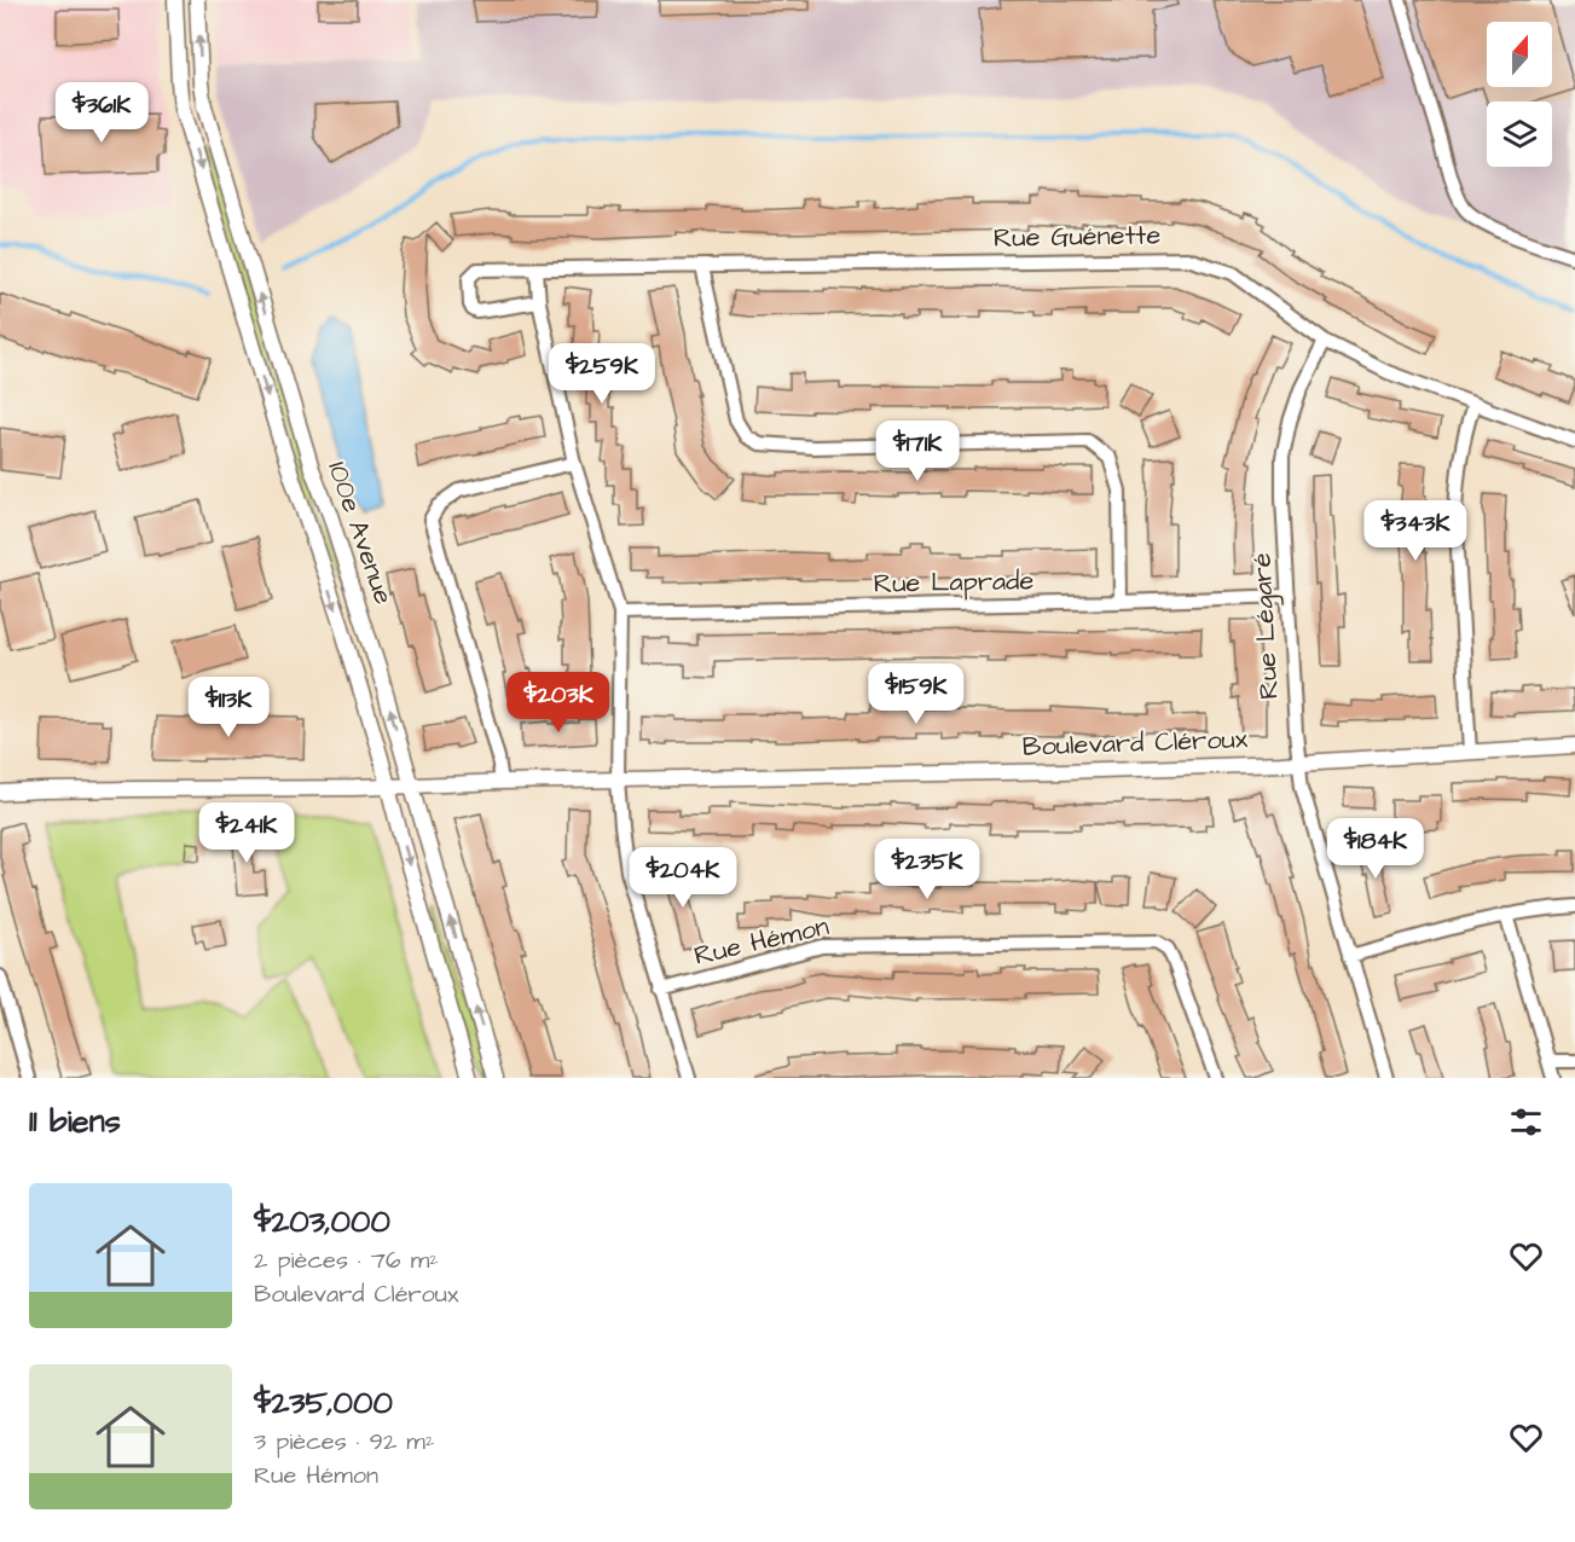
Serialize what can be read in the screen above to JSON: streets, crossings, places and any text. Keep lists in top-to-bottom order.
{
  "streets": {
    "street": [
      "Rue Guénette",
      "100e Avenue",
      "Rue Laprade",
      "Rue Légaré",
      "Boulevard Cléroux",
      "Rue Hémon"
    ]
  },
  "crossings": [
    ["Rue Guénette", "Rue Légaré"],
    ["100e Avenue", "Boulevard Cléroux"],
    ["Rue Laprade", "Rue Légaré"],
    ["Rue Légaré", "Boulevard Cléroux"]
  ],
  "north": "top",
  "page": {
    "price": [
      "$361K",
      "$259K",
      "$171K",
      "$343K",
      "$159K",
      "$203K",
      "$113K",
      "$241K",
      "$184K",
      "$235K",
      "$204K"
    ],
    "heading": "11 biens",
    "list": [
      {
        "name": "$203,000",
        "note": "2 pièces · 76 m² · Boulevard Cléroux"
      },
      {
        "name": "$235,000",
        "note": "3 pièces · 92 m² · Rue Hémon"
      }
    ]
  }
}
